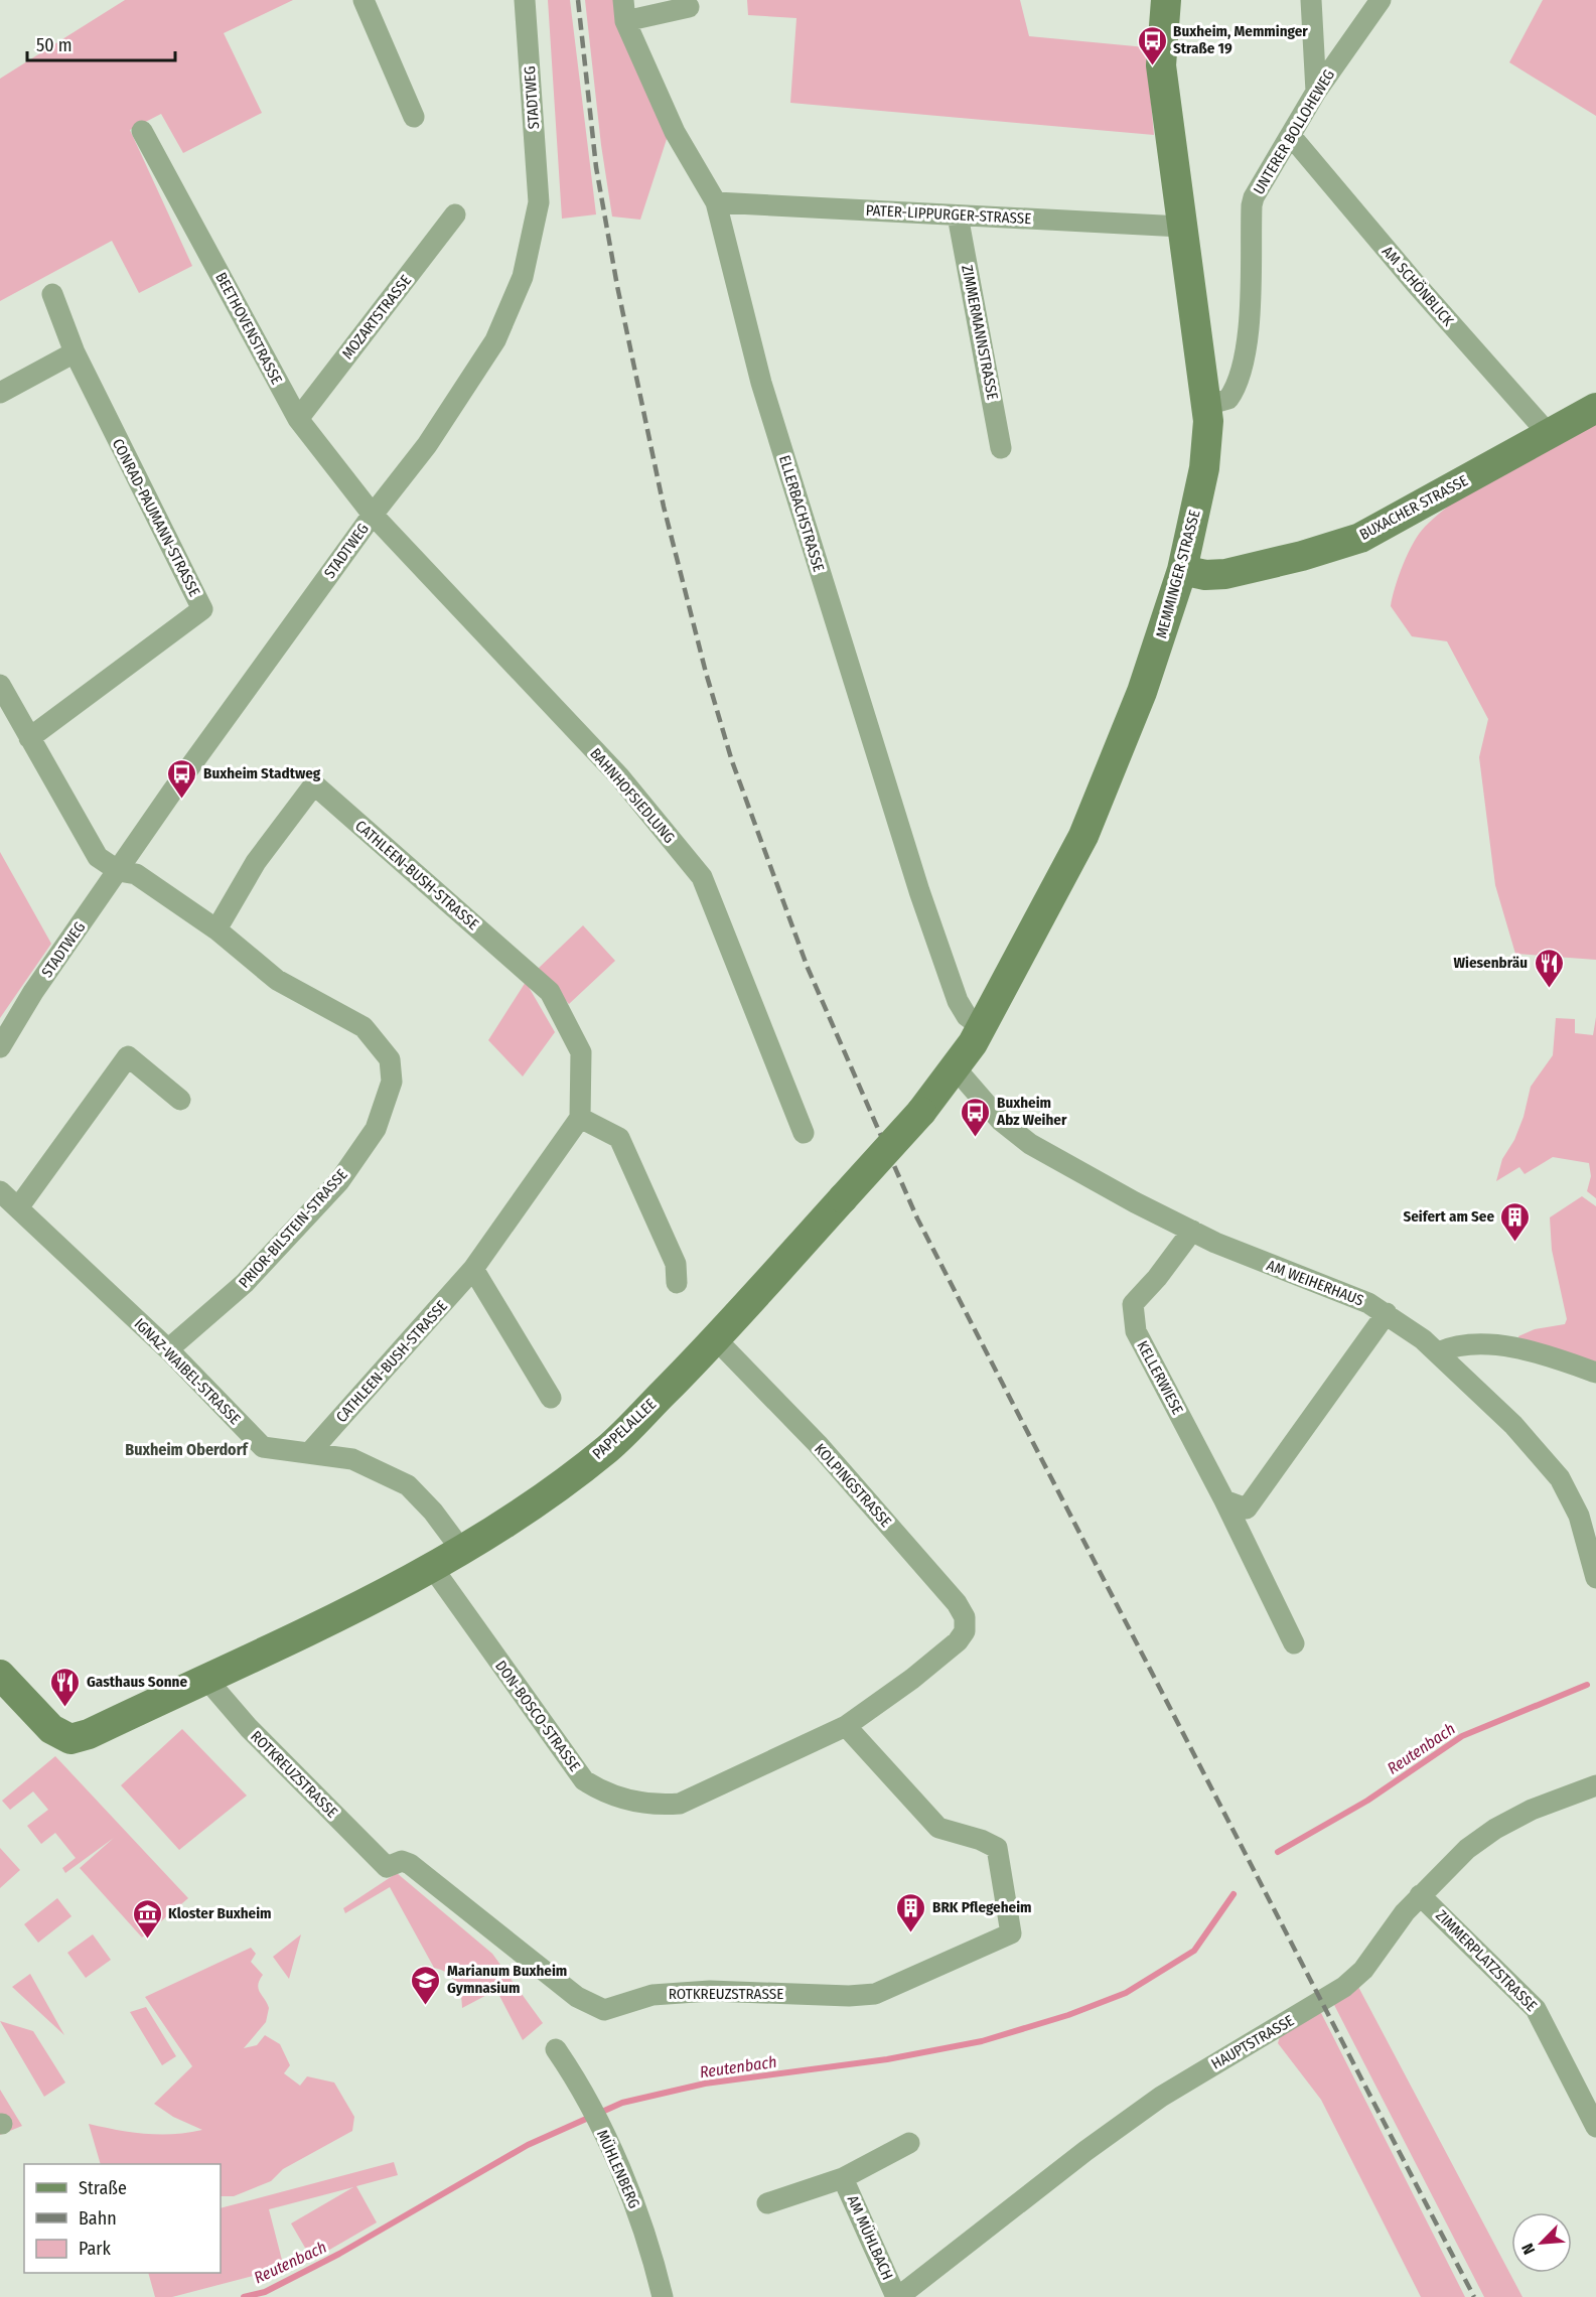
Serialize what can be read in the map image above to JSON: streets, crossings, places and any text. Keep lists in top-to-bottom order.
{
  "streets": {
    "street": [
      "STADTWEG",
      "UNTERER BOLLOHEWEG",
      "PATER-LIPPURGER-STRASSE",
      "AM SCHÖNBLICK",
      "MOZARTSTRASSE",
      "BEETHOVENSTRASSE",
      "ZIMMERMANNSTRASSE",
      "BUXACHER STRASSE",
      "ELLERBACHSTRASSE",
      "CONRAD-PAUMANN-STRASSE",
      "MEMMINGER STRASSE",
      "BAHNHOFSIEDLUNG",
      "CATHLEEN-BUSH-STRASSE",
      "PRIOR-BILSTEIN-STRASSE",
      "AM WEIHERHAUS",
      "IGNAZ-WAIBEL-STRASSE",
      "KELLERWIESE",
      "PAPPELALLEE",
      "KOLPINGSTRASSE",
      "DON-BOSCO-STRASSE",
      "ROTKREUZSTRASSE",
      "ZIMMERPLATZSTRASSE",
      "HAUPTSTRASSE",
      "MÜHLENBERG",
      "AM MÜHLBACH"
    ]
  },
  "crossings": [
    ["STADTWEG", "BEETHOVENSTRASSE"],
    ["STADTWEG", "BAHNHOFSIEDLUNG"],
    ["STADTWEG", "PRIOR-BILSTEIN-STRASSE"],
    ["UNTERER BOLLOHEWEG", "AM SCHÖNBLICK"],
    ["UNTERER BOLLOHEWEG", "MEMMINGER STRASSE"],
    ["PATER-LIPPURGER-STRASSE", "ZIMMERMANNSTRASSE"],
    ["PATER-LIPPURGER-STRASSE", "ELLERBACHSTRASSE"],
    ["PATER-LIPPURGER-STRASSE", "MEMMINGER STRASSE"],
    ["AM SCHÖNBLICK", "BUXACHER STRASSE"],
    ["MOZARTSTRASSE", "BEETHOVENSTRASSE"],
    ["BEETHOVENSTRASSE", "BAHNHOFSIEDLUNG"],
    ["BUXACHER STRASSE", "MEMMINGER STRASSE"],
    ["ELLERBACHSTRASSE", "MEMMINGER STRASSE"],
    ["CONRAD-PAUMANN-STRASSE", "PRIOR-BILSTEIN-STRASSE"],
    ["MEMMINGER STRASSE", "AM WEIHERHAUS"],
    ["MEMMINGER STRASSE", "PAPPELALLEE"],
    ["CATHLEEN-BUSH-STRASSE", "PRIOR-BILSTEIN-STRASSE"],
    ["CATHLEEN-BUSH-STRASSE", "IGNAZ-WAIBEL-STRASSE"],
    ["PRIOR-BILSTEIN-STRASSE", "IGNAZ-WAIBEL-STRASSE"],
    ["AM WEIHERHAUS", "KELLERWIESE"],
    ["AM WEIHERHAUS", "PAPPELALLEE"],
    ["IGNAZ-WAIBEL-STRASSE", "PAPPELALLEE"],
    ["PAPPELALLEE", "KOLPINGSTRASSE"],
    ["PAPPELALLEE", "DON-BOSCO-STRASSE"],
    ["PAPPELALLEE", "ROTKREUZSTRASSE"],
    ["KOLPINGSTRASSE", "DON-BOSCO-STRASSE"],
    ["DON-BOSCO-STRASSE", "ROTKREUZSTRASSE"],
    ["ZIMMERPLATZSTRASSE", "HAUPTSTRASSE"],
    ["HAUPTSTRASSE", "AM MÜHLBACH"]
  ],
  "districts": ["Buxheim Oberdorf"],
  "water": ["Reutenbach"],
  "places": {
    "bus stop": ["Buxheim, Memminger Straße 19", "Buxheim Stadtweg", "Buxheim Abz Weiher"],
    "restaurant": ["Wiesenbräu", "Gasthaus Sonne"],
    "building": ["Seifert am See", "BRK Pflegeheim"],
    "museum": ["Kloster Buxheim"],
    "school or university": ["Marianum Buxheim Gymnasium"]
  },
  "legend": ["Straße", "Bahn", "Park"],
  "scale_bar": "50 m",
  "north": "bottom left"
}
